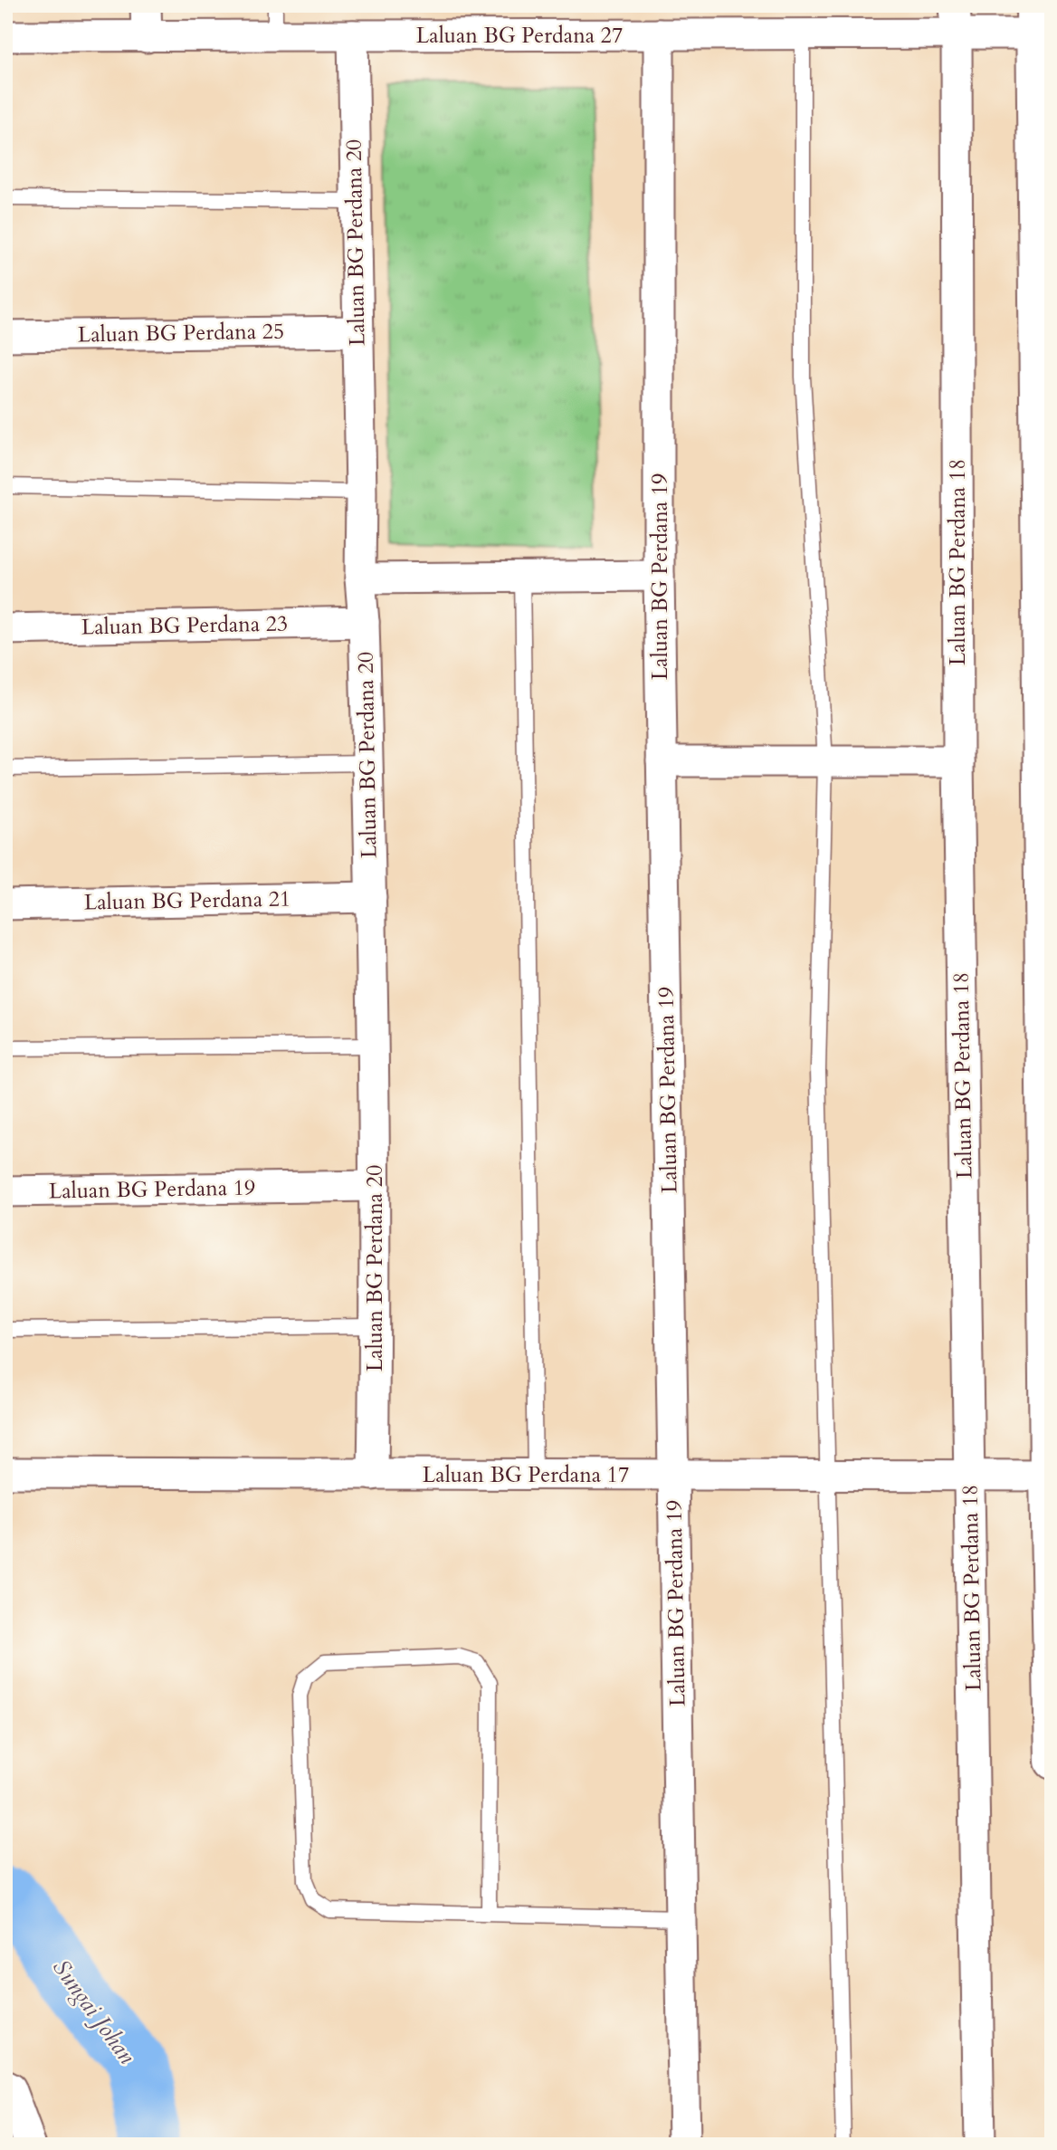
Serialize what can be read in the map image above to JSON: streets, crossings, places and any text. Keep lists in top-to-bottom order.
{
  "streets": {
    "street": [
      "Laluan BG Perdana 27",
      "Laluan BG Perdana 20",
      "Laluan BG Perdana 25",
      "Laluan BG Perdana 18",
      "Laluan BG Perdana 19",
      "Laluan BG Perdana 23",
      "Laluan BG Perdana 21",
      "Laluan BG Perdana 17"
    ]
  },
  "crossings": [
    ["Laluan BG Perdana 27", "Laluan BG Perdana 20"],
    ["Laluan BG Perdana 27", "Laluan BG Perdana 18"],
    ["Laluan BG Perdana 27", "Laluan BG Perdana 19"],
    ["Laluan BG Perdana 20", "Laluan BG Perdana 25"],
    ["Laluan BG Perdana 20", "Laluan BG Perdana 19"],
    ["Laluan BG Perdana 20", "Laluan BG Perdana 23"],
    ["Laluan BG Perdana 20", "Laluan BG Perdana 21"],
    ["Laluan BG Perdana 20", "Laluan BG Perdana 17"],
    ["Laluan BG Perdana 18", "Laluan BG Perdana 17"],
    ["Laluan BG Perdana 19", "Laluan BG Perdana 17"]
  ],
  "water": ["Sungai Johan"]
}
